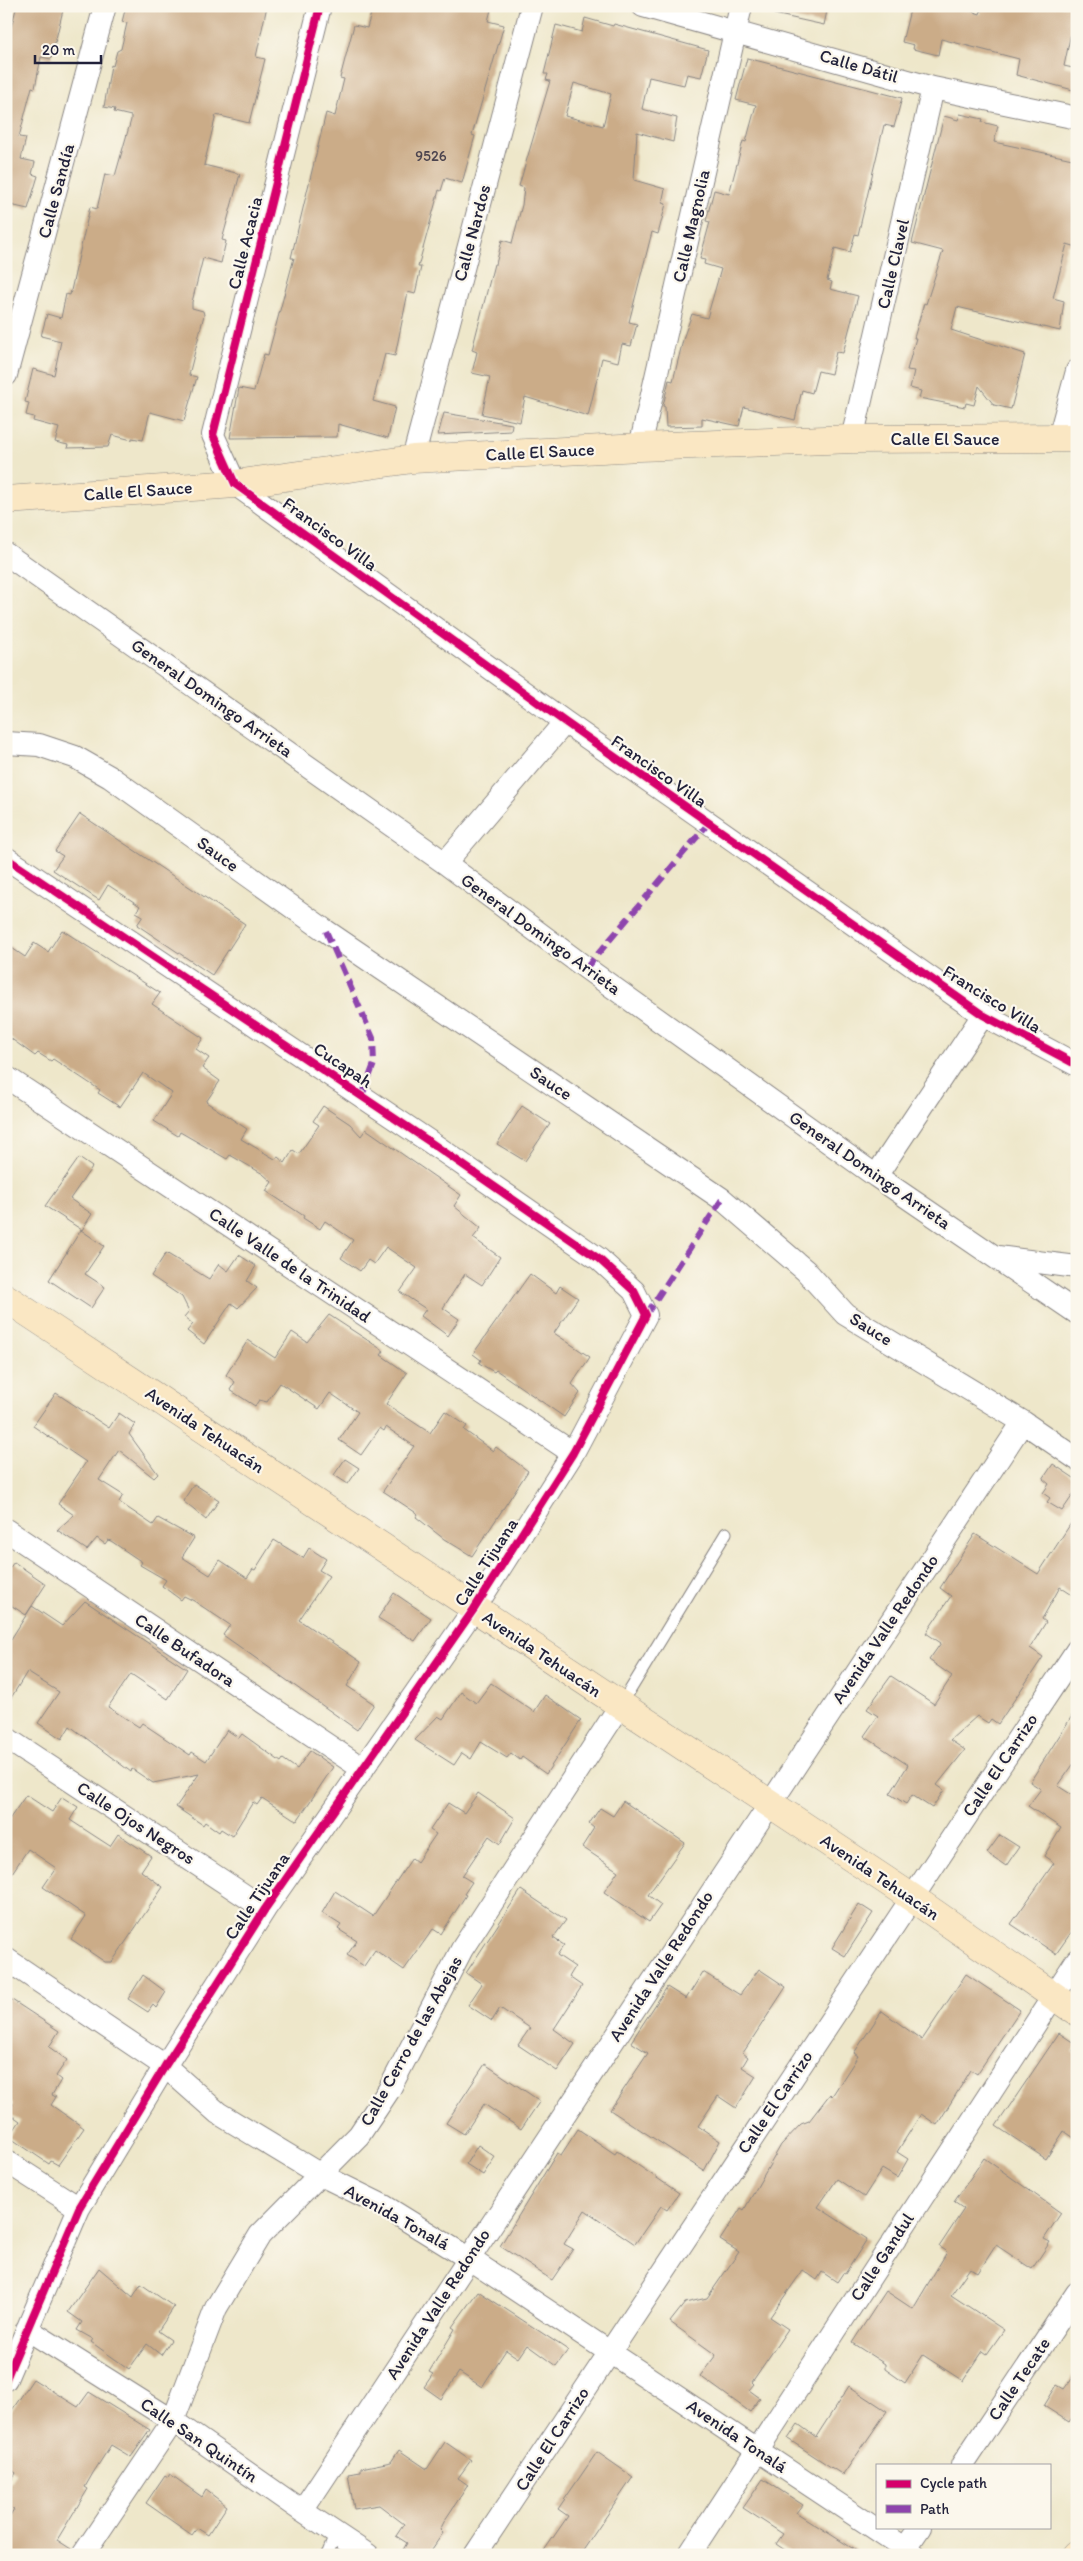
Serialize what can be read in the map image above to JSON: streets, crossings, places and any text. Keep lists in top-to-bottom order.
{
  "streets": {
    "street": [
      "Calle Dátil",
      "Calle Sandía",
      "Calle Magnolia",
      "Calle Nardos",
      "Calle Acacia",
      "Calle Clavel",
      "Calle El Sauce",
      "Francisco Villa",
      "General Domingo Arrieta",
      "Sauce",
      "Cucapah",
      "Calle Valle de la Trinidad",
      "Avenida Tehuacán",
      "Calle Tijuana",
      "Avenida Valle Redondo",
      "Calle Bufadora",
      "Calle El Carrizo",
      "Calle Ojos Negros",
      "Calle Cerro de las Abejas",
      "Avenida Tonalá",
      "Calle Gandul",
      "Calle Tecate",
      "Calle San Quintín"
    ]
  },
  "crossings": [
    ["Calle Dátil", "Calle Magnolia"],
    ["Calle Dátil", "Calle Clavel"],
    ["Calle Magnolia", "Calle El Sauce"],
    ["Calle Nardos", "Calle El Sauce"],
    ["Calle Acacia", "Calle El Sauce"],
    ["Calle Acacia", "Francisco Villa"],
    ["Calle Clavel", "Calle El Sauce"],
    ["Calle El Sauce", "Francisco Villa"],
    ["Sauce", "Avenida Valle Redondo"],
    ["Cucapah", "Calle Tijuana"],
    ["Calle Valle de la Trinidad", "Calle Tijuana"],
    ["Avenida Tehuacán", "Calle Tijuana"],
    ["Avenida Tehuacán", "Avenida Valle Redondo"],
    ["Avenida Tehuacán", "Calle El Carrizo"],
    ["Avenida Tehuacán", "Calle Cerro de las Abejas"],
    ["Avenida Tehuacán", "Calle Gandul"],
    ["Calle Tijuana", "Calle Bufadora"],
    ["Calle Tijuana", "Calle Ojos Negros"],
    ["Calle Tijuana", "Avenida Tonalá"],
    ["Calle Tijuana", "Calle San Quintín"],
    ["Avenida Valle Redondo", "Avenida Tonalá"],
    ["Avenida Valle Redondo", "Calle San Quintín"],
    ["Calle El Carrizo", "Avenida Tonalá"],
    ["Calle Cerro de las Abejas", "Avenida Tonalá"],
    ["Calle Cerro de las Abejas", "Calle San Quintín"],
    ["Avenida Tonalá", "Calle Gandul"]
  ],
  "house_numbers": ["9526"],
  "legend": ["Cycle path", "Path"],
  "scale_bar": "20 m"
}
